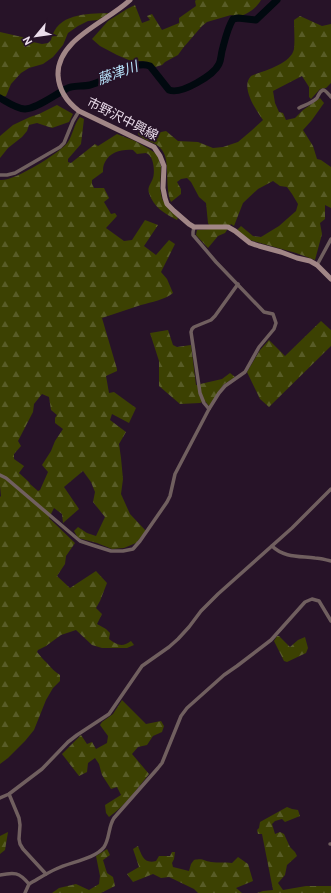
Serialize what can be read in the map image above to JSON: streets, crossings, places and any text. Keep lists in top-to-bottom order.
{
  "streets": {
    "main road": ["市野沢中興線"]
  },
  "water": ["藤津川"],
  "north": "bottom left"
}
